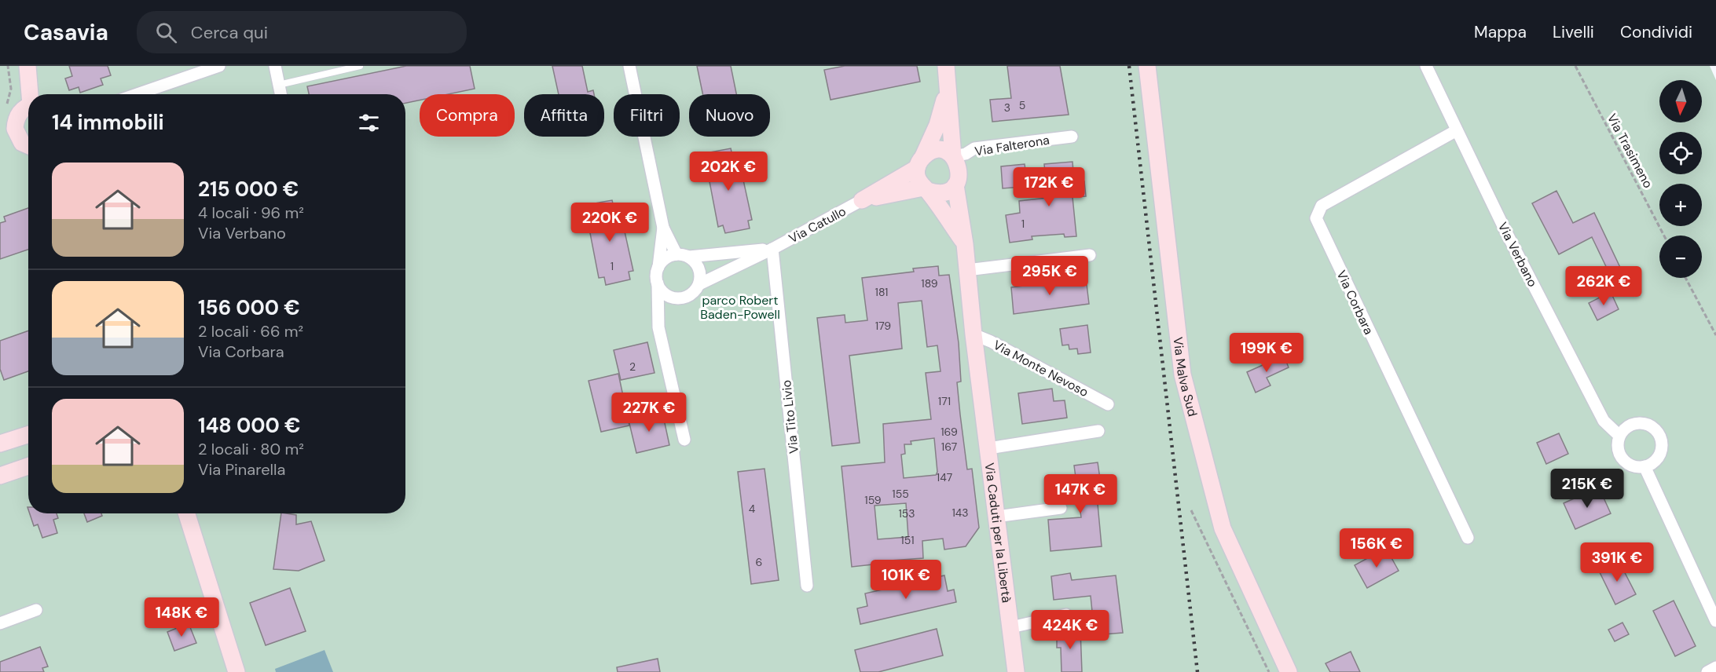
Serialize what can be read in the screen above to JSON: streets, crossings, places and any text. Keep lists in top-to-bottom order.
{
  "streets": {
    "street": [
      "Via Falterona",
      "Via Catullo",
      "Via Verbano",
      "Via Corbara",
      "Via Monte Nevoso",
      "Via Malva Sud",
      "Via Tito Livio",
      "Via Caduti per la Libertà"
    ],
    "path": ["Via Trasimeno"]
  },
  "crossings": [
    ["Via Falterona", "Via Caduti per la Libertà"],
    ["Via Catullo", "Via Tito Livio"],
    ["Via Verbano", "Via Corbara"],
    ["Via Monte Nevoso", "Via Caduti per la Libertà"]
  ],
  "parks": ["parco Robert Baden-Powell"],
  "house_numbers": [
    "5",
    "3",
    "1",
    "1",
    "189",
    "181",
    "179",
    "2",
    "171",
    "169",
    "167",
    "147",
    "155",
    "159",
    "4",
    "143",
    "153",
    "151",
    "6"
  ],
  "north": "bottom",
  "page": {
    "header": "Casavia",
    "search": "Cerca qui",
    "nav": ["Mappa", "Livelli", "Condividi"],
    "map_buttons": ["+", "−"],
    "chip": [
      "Compra",
      "Affitta",
      "Filtri",
      "Nuovo"
    ],
    "heading": "14 immobili",
    "list": [
      {
        "name": "215 000 €",
        "note": "4 locali · 96 m² · Via Verbano"
      },
      {
        "name": "156 000 €",
        "note": "2 locali · 66 m² · Via Corbara"
      },
      {
        "name": "148 000 €",
        "note": "2 locali · 80 m² · Via Pinarella"
      }
    ],
    "price": [
      "202K €",
      "172K €",
      "220K €",
      "295K €",
      "262K €",
      "199K €",
      "227K €",
      "215K €",
      "147K €",
      "156K €",
      "391K €",
      "101K €",
      "148K €",
      "424K €"
    ]
  }
}
